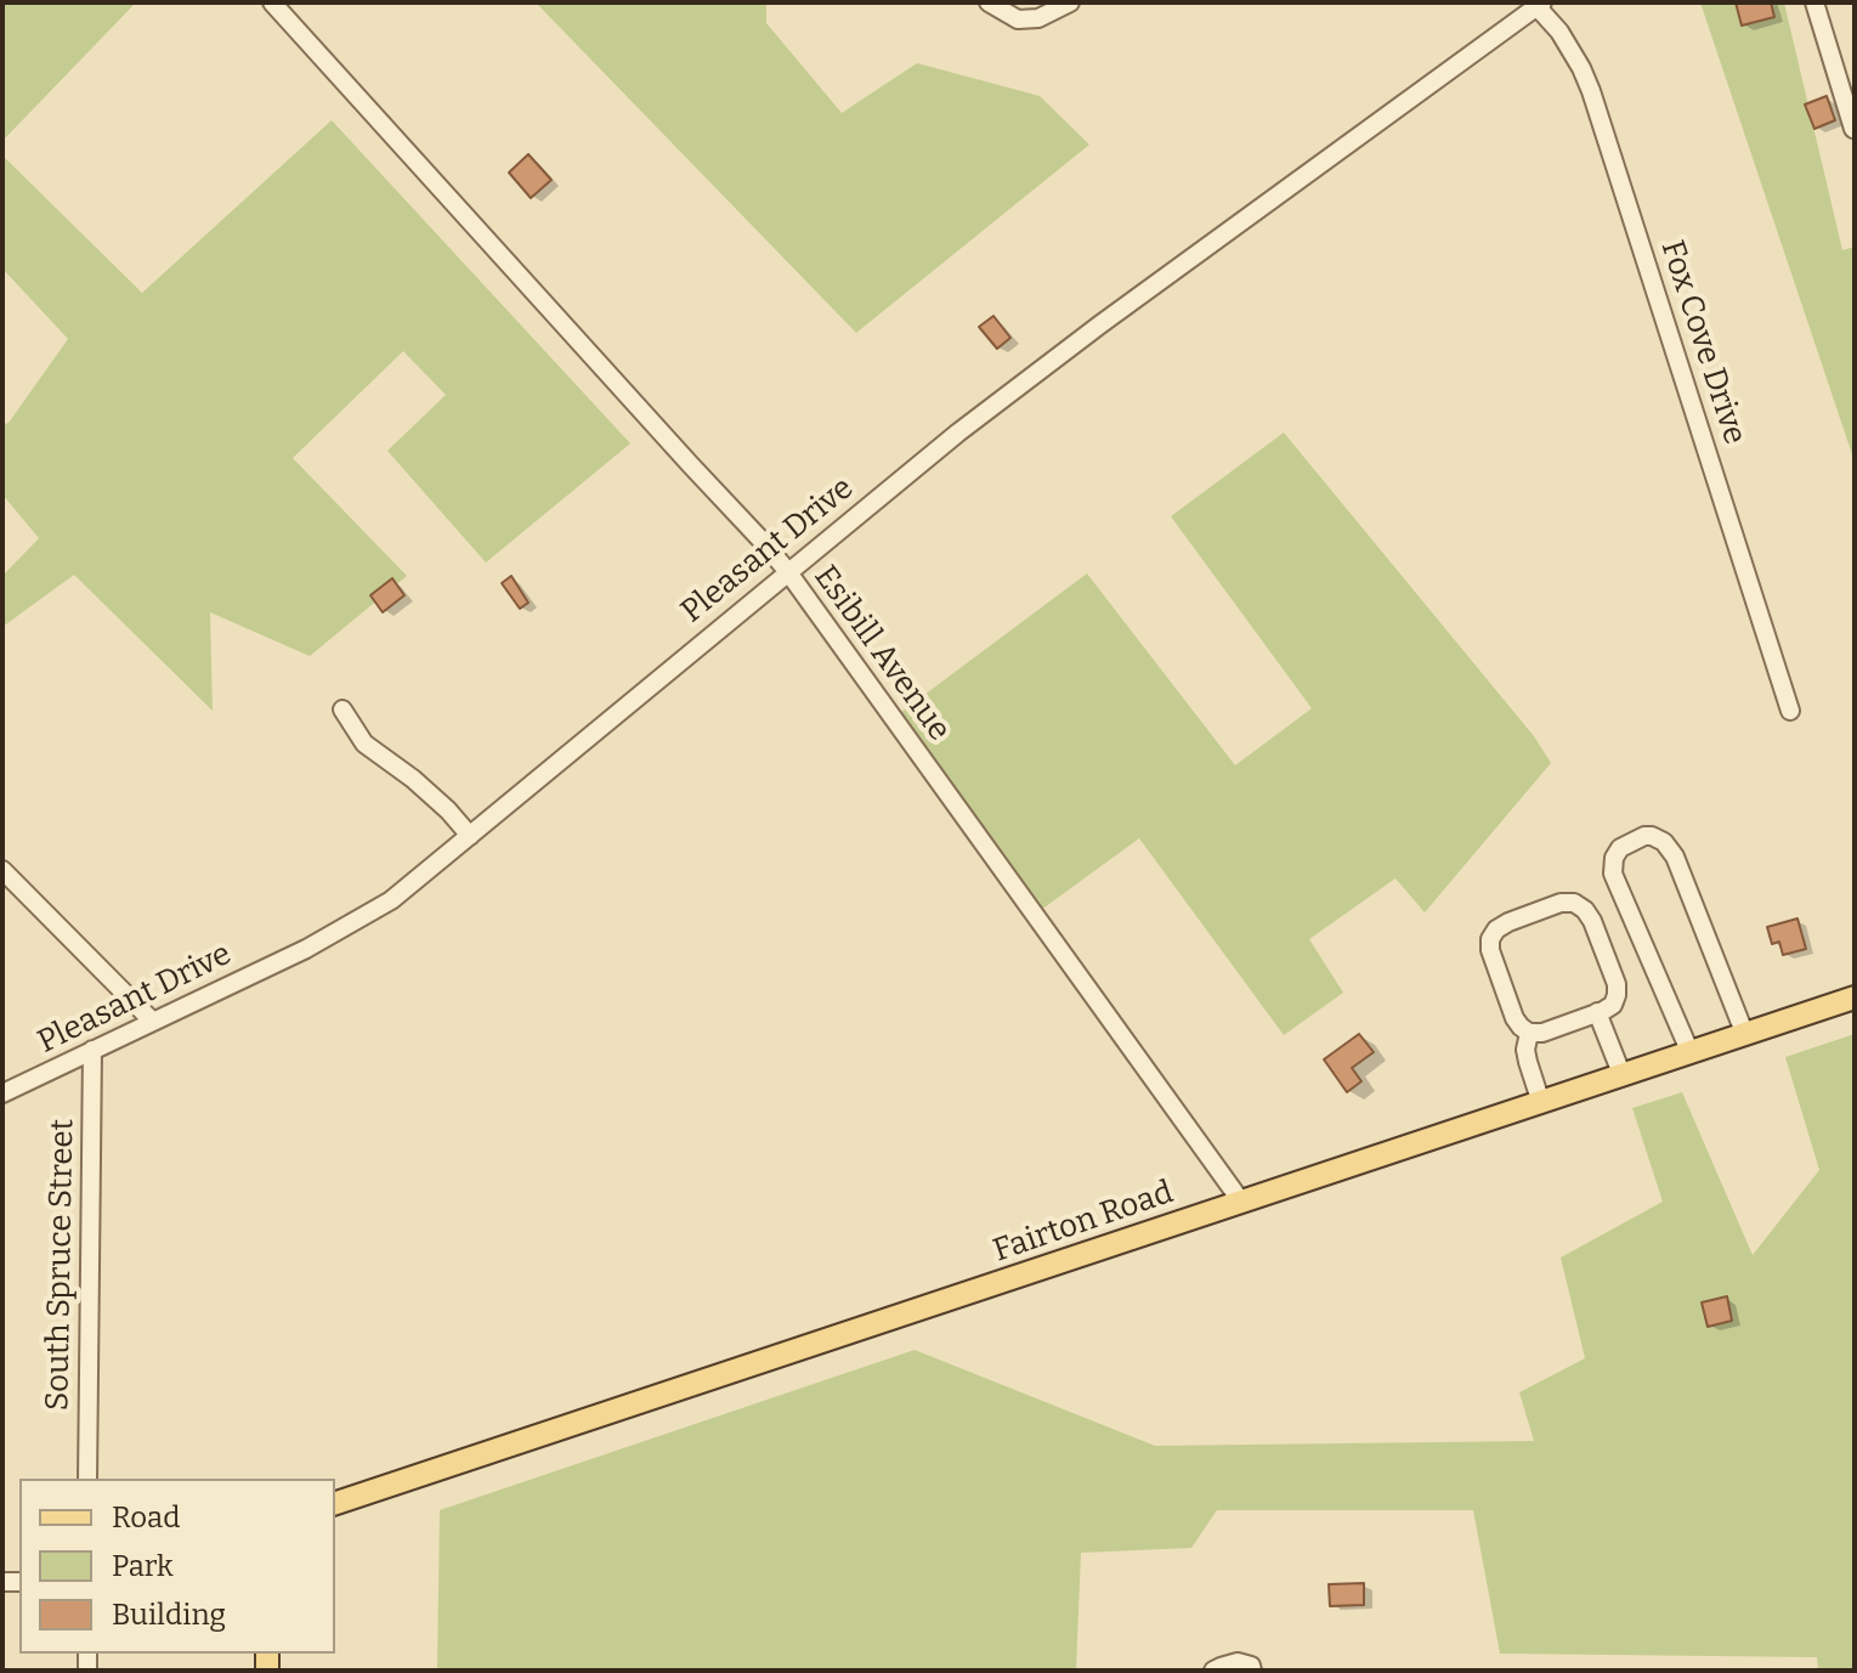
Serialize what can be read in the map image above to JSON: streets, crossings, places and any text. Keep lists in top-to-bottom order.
{
  "streets": {
    "main road": ["Fairton Road"],
    "street": [
      "Fox Cove Drive",
      "Pleasant Drive",
      "Esibill Avenue",
      "South Spruce Street"
    ]
  },
  "crossings": [
    ["Fox Cove Drive", "Pleasant Drive"],
    ["Pleasant Drive", "Esibill Avenue"],
    ["Pleasant Drive", "South Spruce Street"],
    ["Esibill Avenue", "Fairton Road"]
  ],
  "legend": ["Road", "Park", "Building"]
}
